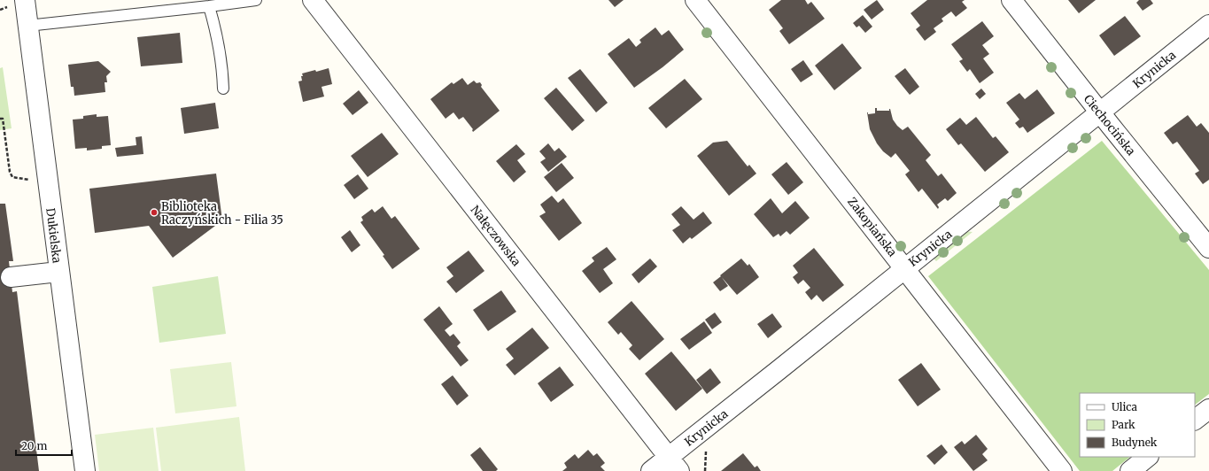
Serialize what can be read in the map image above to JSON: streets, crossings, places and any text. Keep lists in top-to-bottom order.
{
  "streets": {
    "street": [
      "Krynicka",
      "Ciechocińska",
      "Zakopiańska",
      "Dukielska",
      "Nałęczowska"
    ]
  },
  "crossings": [
    ["Krynicka", "Ciechocińska"],
    ["Krynicka", "Zakopiańska"],
    ["Krynicka", "Nałęczowska"]
  ],
  "places": ["Biblioteka Raczyńskich - Filia 35"],
  "legend": ["Ulica", "Park", "Budynek"],
  "scale_bar": "20 m"
}
